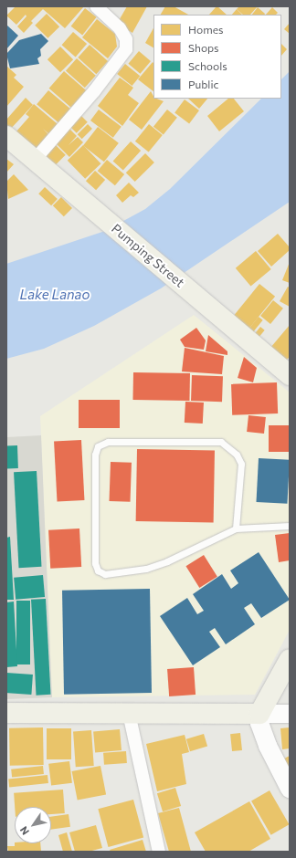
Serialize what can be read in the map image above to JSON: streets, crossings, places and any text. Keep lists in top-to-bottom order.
{
  "streets": {
    "main road": ["Pumping Street"]
  },
  "water": ["Lake Lanao"],
  "legend": [
    "Homes",
    "Shops",
    "Schools",
    "Public"
  ],
  "north": "bottom left"
}
